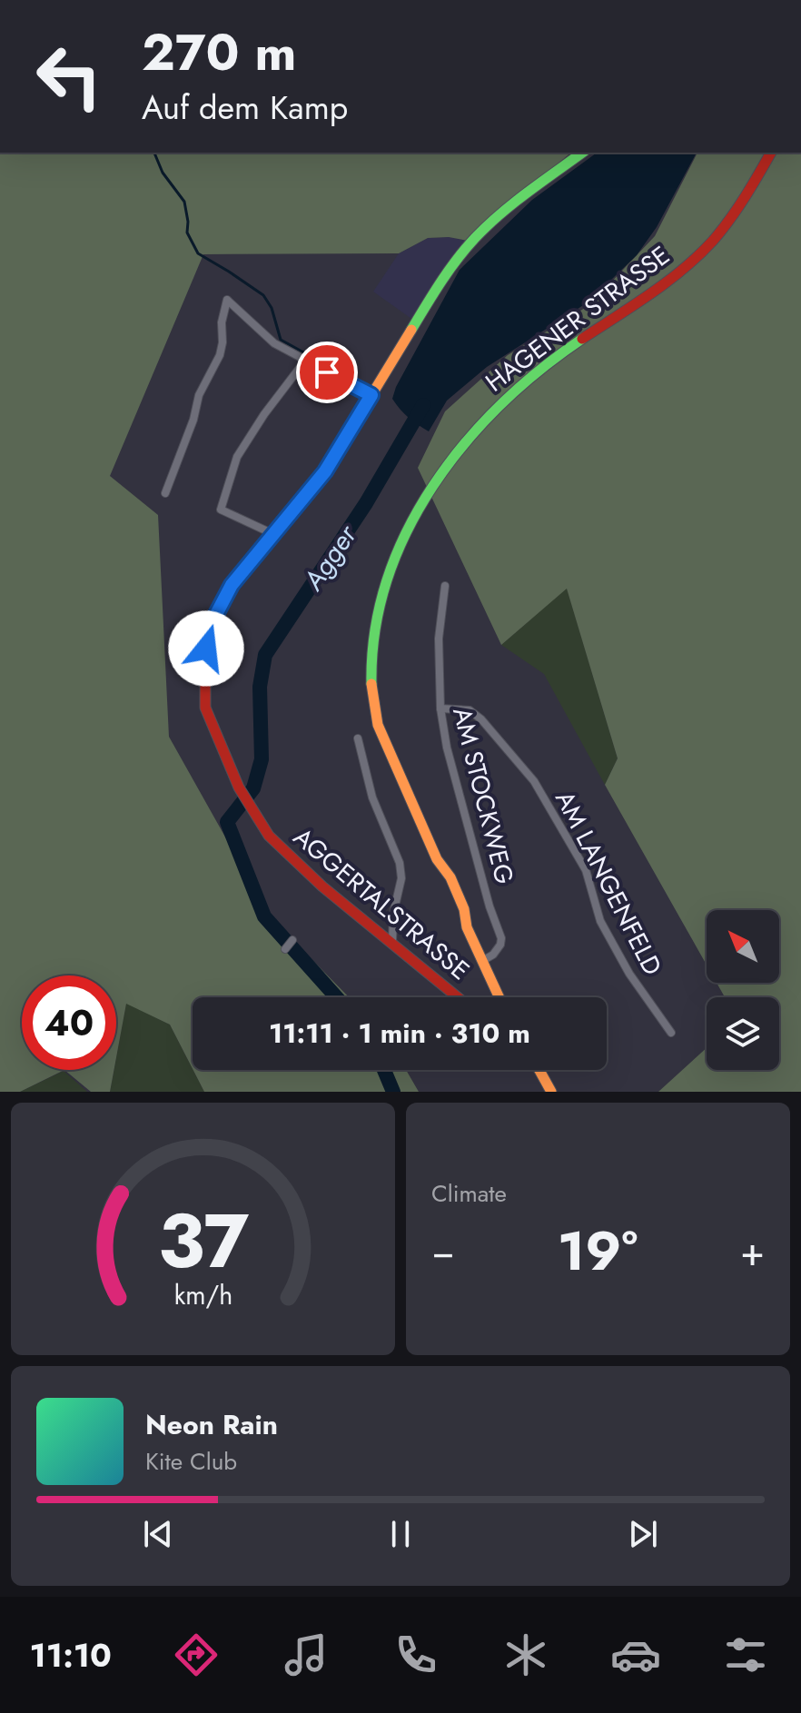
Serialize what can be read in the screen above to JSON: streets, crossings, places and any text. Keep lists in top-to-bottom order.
{
  "streets": {
    "street": [
      "HAGENER STRASSE",
      "AM STOCKWEG",
      "AM LANGENFELD",
      "AGGERTALSTRASSE"
    ]
  },
  "crossings": [
    ["HAGENER STRASSE", "AM STOCKWEG"],
    ["AM STOCKWEG", "AM LANGENFELD"]
  ],
  "water": ["Agger"],
  "north": "top left",
  "page": {
    "turn": ["270 m", "Auf dem Kamp"],
    "limit": "40",
    "trip": "11:11 · 1 min · 310 m",
    "tile": "Climate",
    "heat": ["−", "19°", "+"],
    "song": ["Neon Rain", "Kite Club"],
    "tabs": "11:10",
    "gauge": ["37", "km/h"]
  }
}
